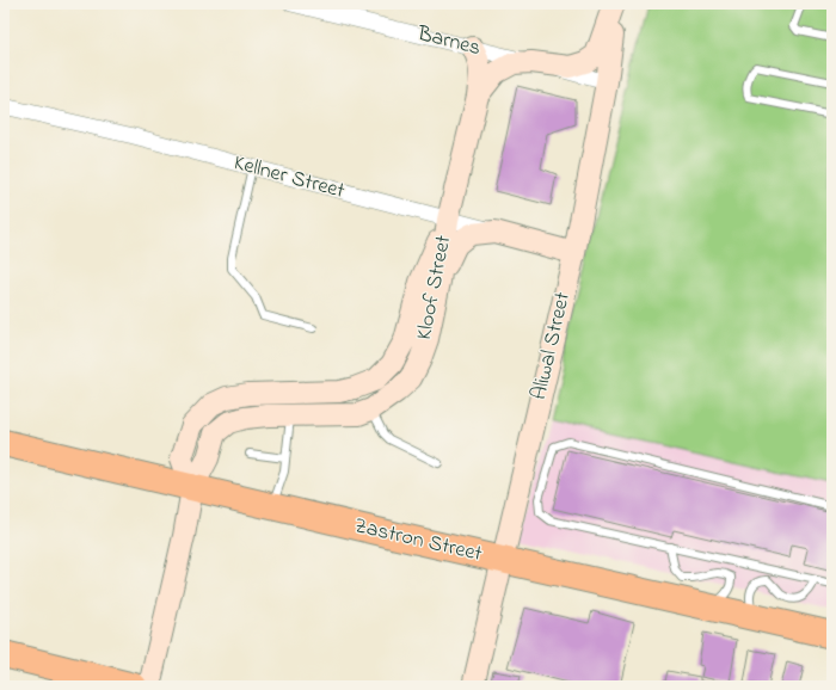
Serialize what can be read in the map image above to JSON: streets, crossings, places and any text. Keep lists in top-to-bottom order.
{
  "streets": {
    "highway": ["Zastron Street"],
    "main road": ["Kellner Street", "Kloof Street", "Aliwal Street"],
    "street": ["Barnes"]
  },
  "crossings": [
    ["Barnes", "Aliwal Street"],
    ["Kellner Street", "Kloof Street"],
    ["Kellner Street", "Aliwal Street"],
    ["Kloof Street", "Zastron Street"],
    ["Aliwal Street", "Zastron Street"]
  ]
}
